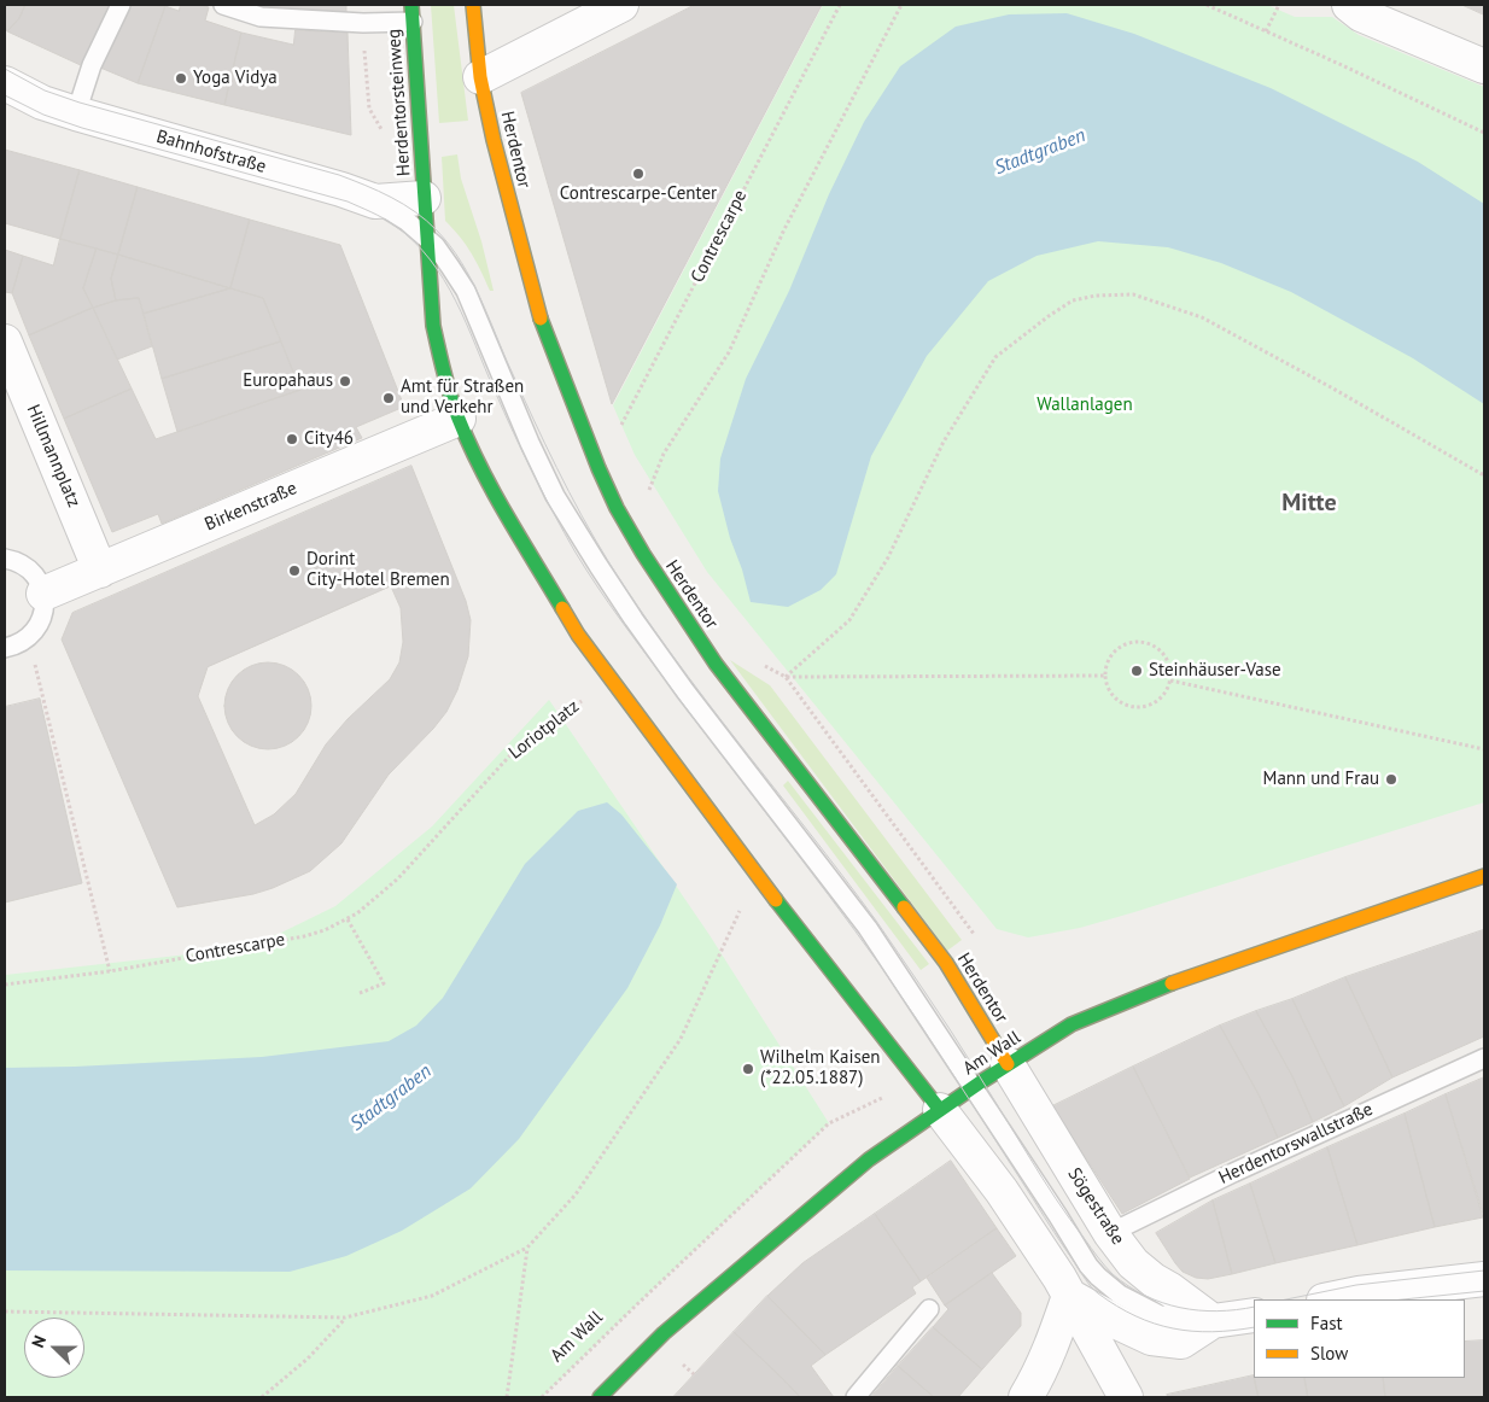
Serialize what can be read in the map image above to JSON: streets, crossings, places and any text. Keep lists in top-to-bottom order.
{
  "streets": {
    "main road": ["Herdentorsteinweg", "Herdentor", "Am Wall"],
    "street": [
      "Bahnhofstraße",
      "Hillmannplatz",
      "Birkenstraße",
      "Sögestraße"
    ],
    "lane": ["Herdentorswallstraße"],
    "path": ["Contrescarpe", "Loriotplatz"]
  },
  "crossings": [
    ["Herdentorsteinweg", "Bahnhofstraße"],
    ["Herdentor", "Contrescarpe"],
    ["Herdentor", "Am Wall"],
    ["Herdentor", "Sögestraße"],
    ["Contrescarpe", "Loriotplatz"],
    ["Hillmannplatz", "Birkenstraße"],
    ["Am Wall", "Sögestraße"],
    ["Herdentorswallstraße", "Sögestraße"]
  ],
  "districts": ["Mitte"],
  "water": ["Stadtgraben"],
  "parks": ["Wallanlagen"],
  "places": [
    "Yoga Vidya",
    "Contrescarpe-Center",
    "Europahaus",
    "Amt für Straßen und Verkehr",
    "City46",
    "Dorint City-Hotel Bremen",
    "Steinhäuser-Vase",
    "Mann und Frau",
    "Wilhelm Kaisen (*22.05.1887)"
  ],
  "legend": ["Fast", "Slow"],
  "north": "left"
}
